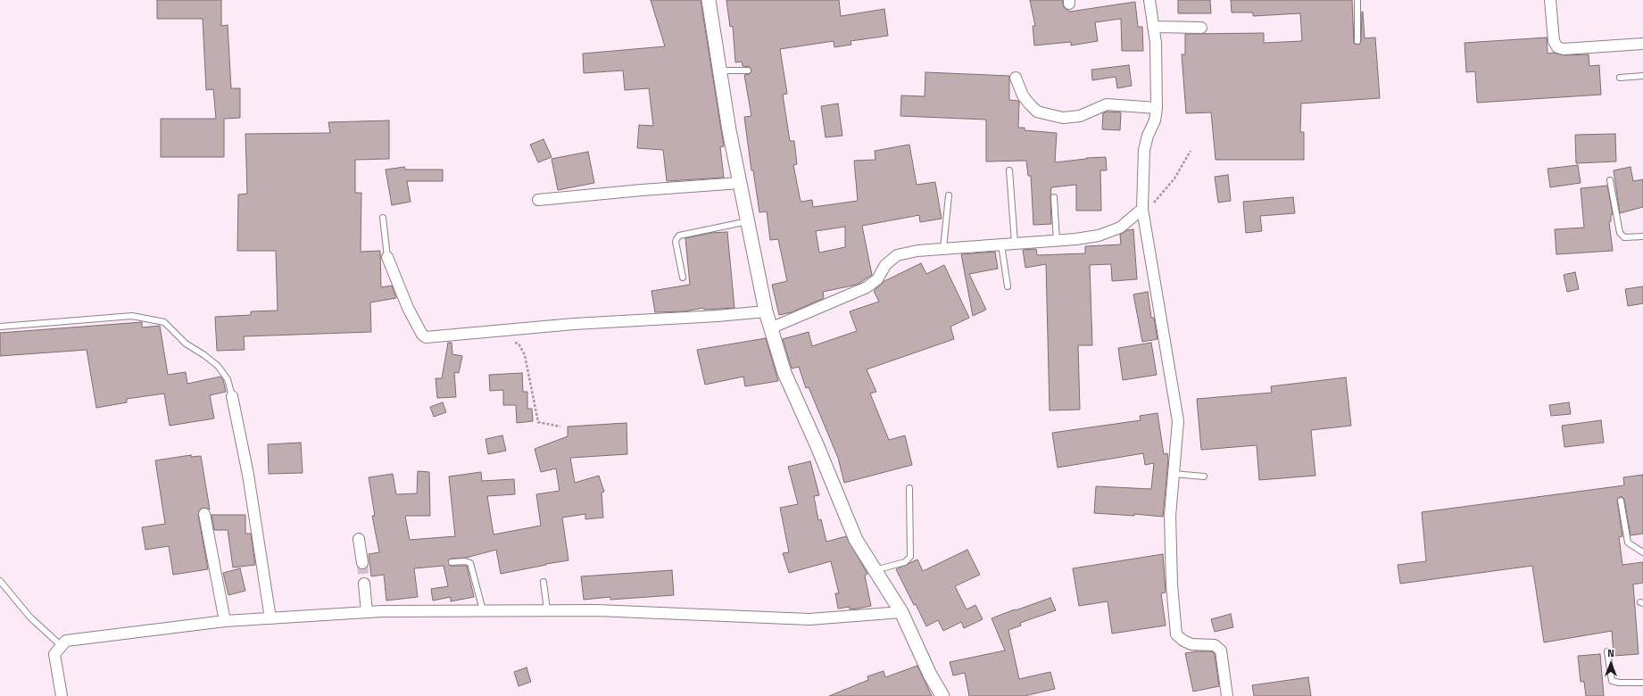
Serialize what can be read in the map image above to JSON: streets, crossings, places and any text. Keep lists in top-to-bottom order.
{
  "north": "top"
}
